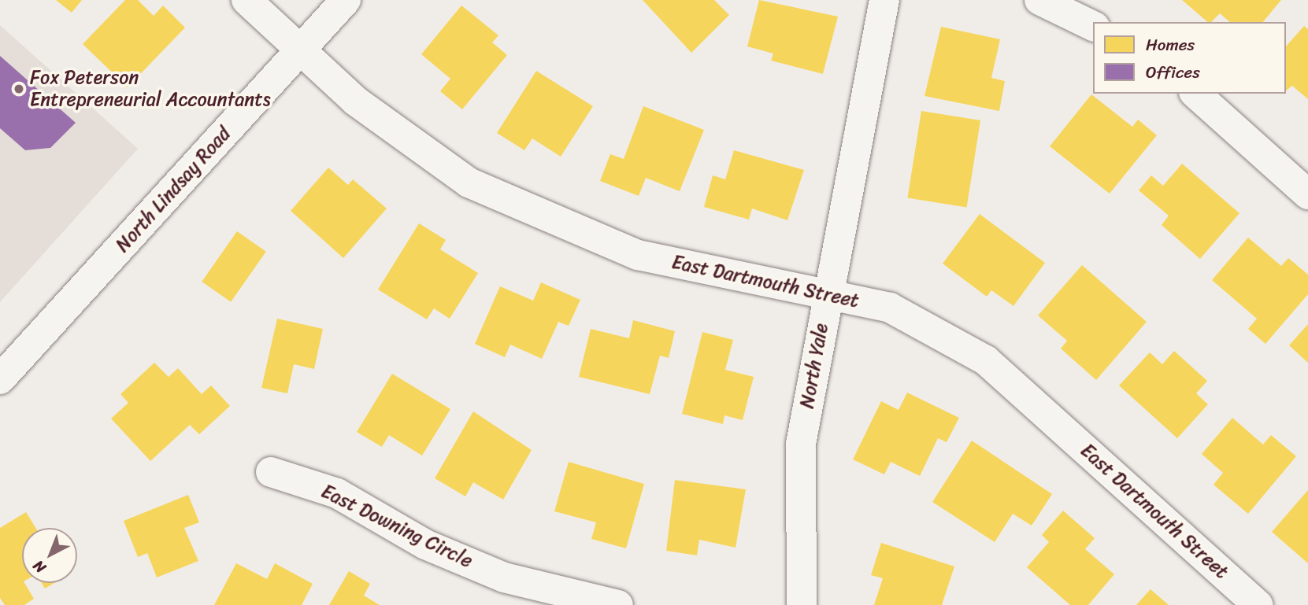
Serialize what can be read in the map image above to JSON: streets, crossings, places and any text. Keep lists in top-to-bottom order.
{
  "streets": {
    "street": [
      "North Lindsay Road",
      "East Dartmouth Street",
      "North Yale",
      "East Downing Circle"
    ]
  },
  "crossings": [
    ["North Lindsay Road", "East Dartmouth Street"],
    ["East Dartmouth Street", "North Yale"]
  ],
  "places": ["Fox Peterson Entrepreneurial Accountants"],
  "legend": ["Homes", "Offices"],
  "north": "bottom left"
}
